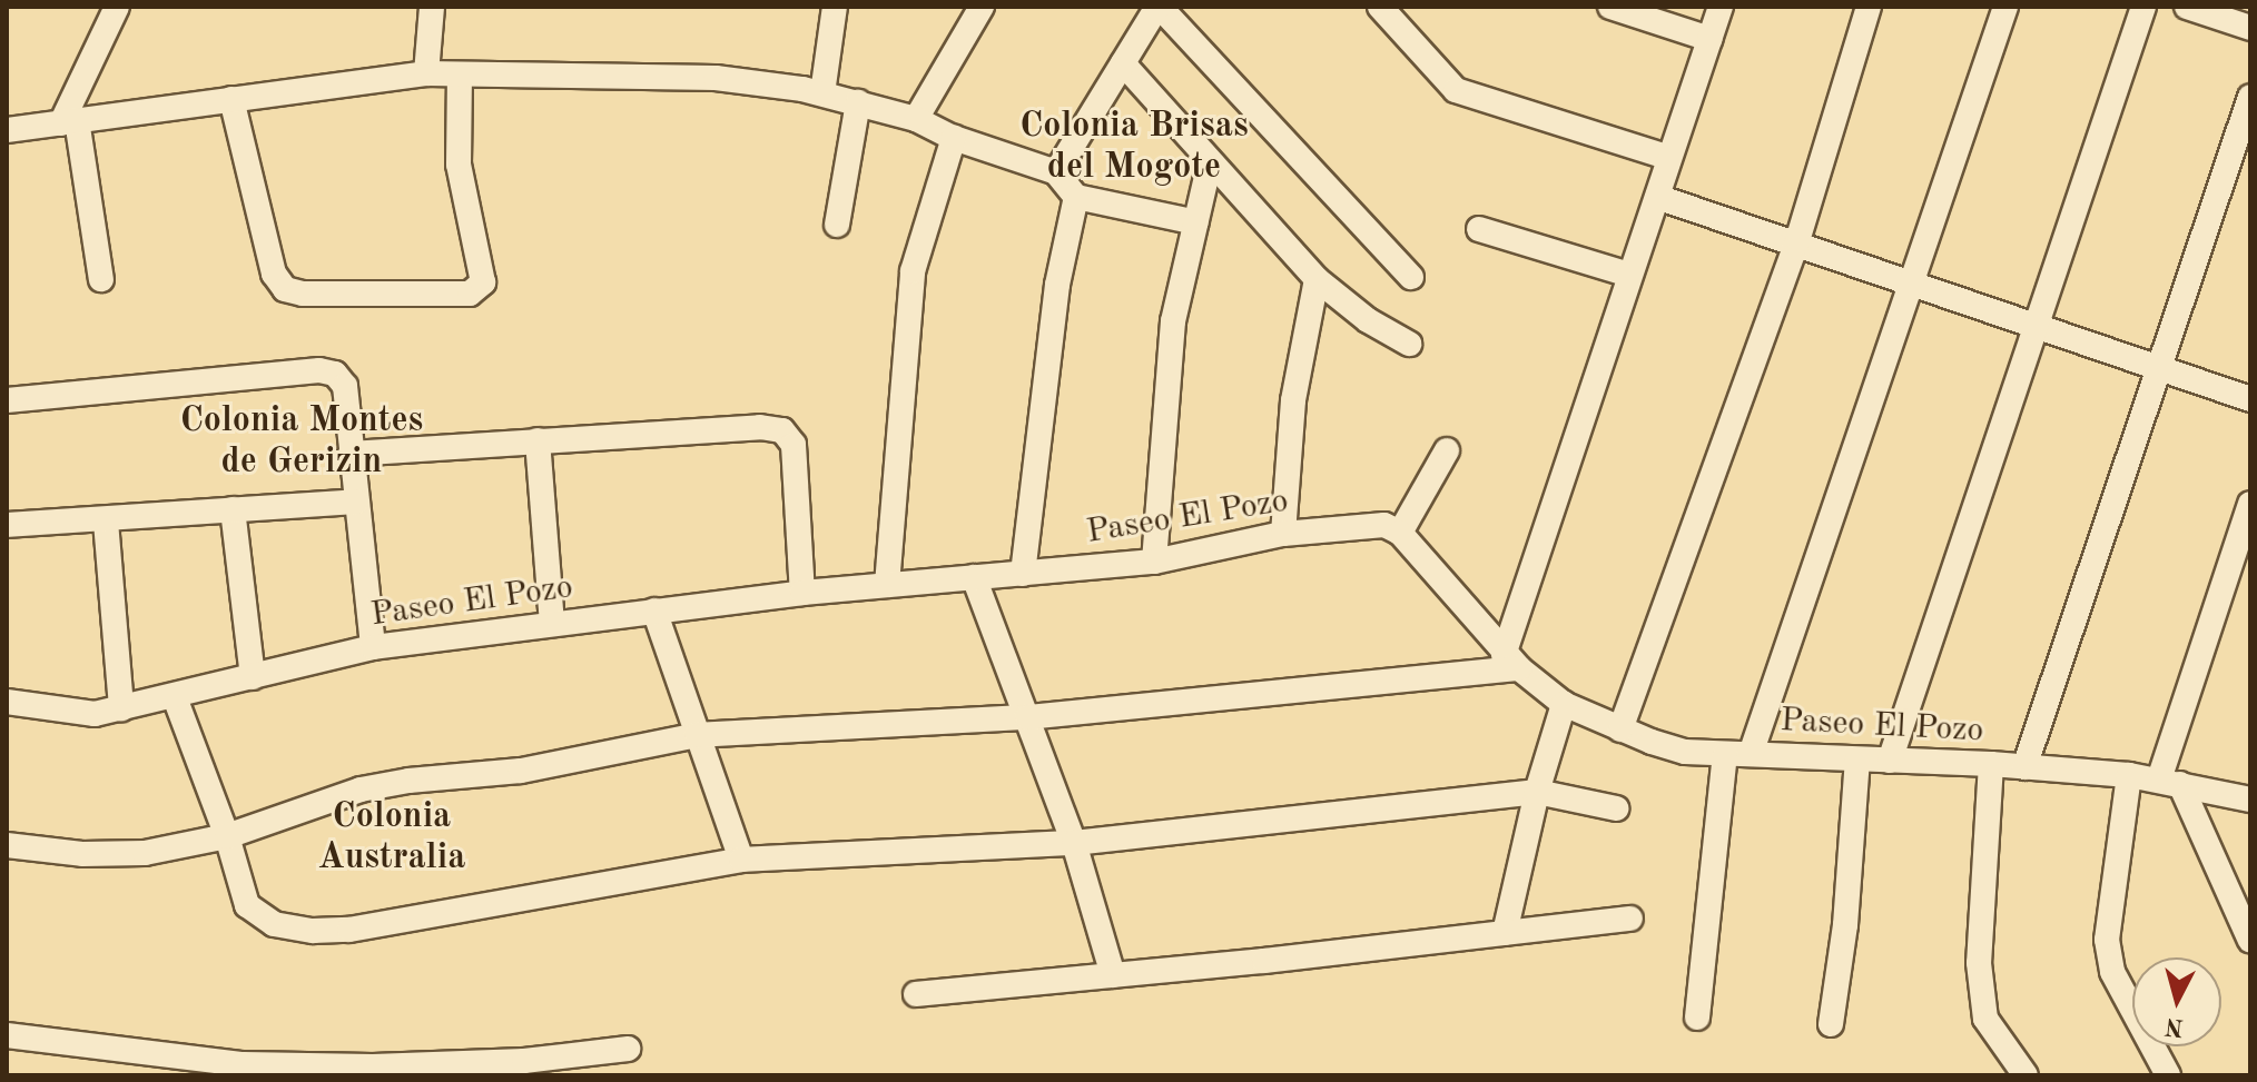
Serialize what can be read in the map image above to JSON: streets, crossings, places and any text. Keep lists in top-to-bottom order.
{
  "streets": {
    "street": ["Paseo El Pozo"]
  },
  "districts": ["Colonia Brisas del Mogote", "Colonia Montes de Gerizin", "Colonia Australia"],
  "north": "bottom"
}
